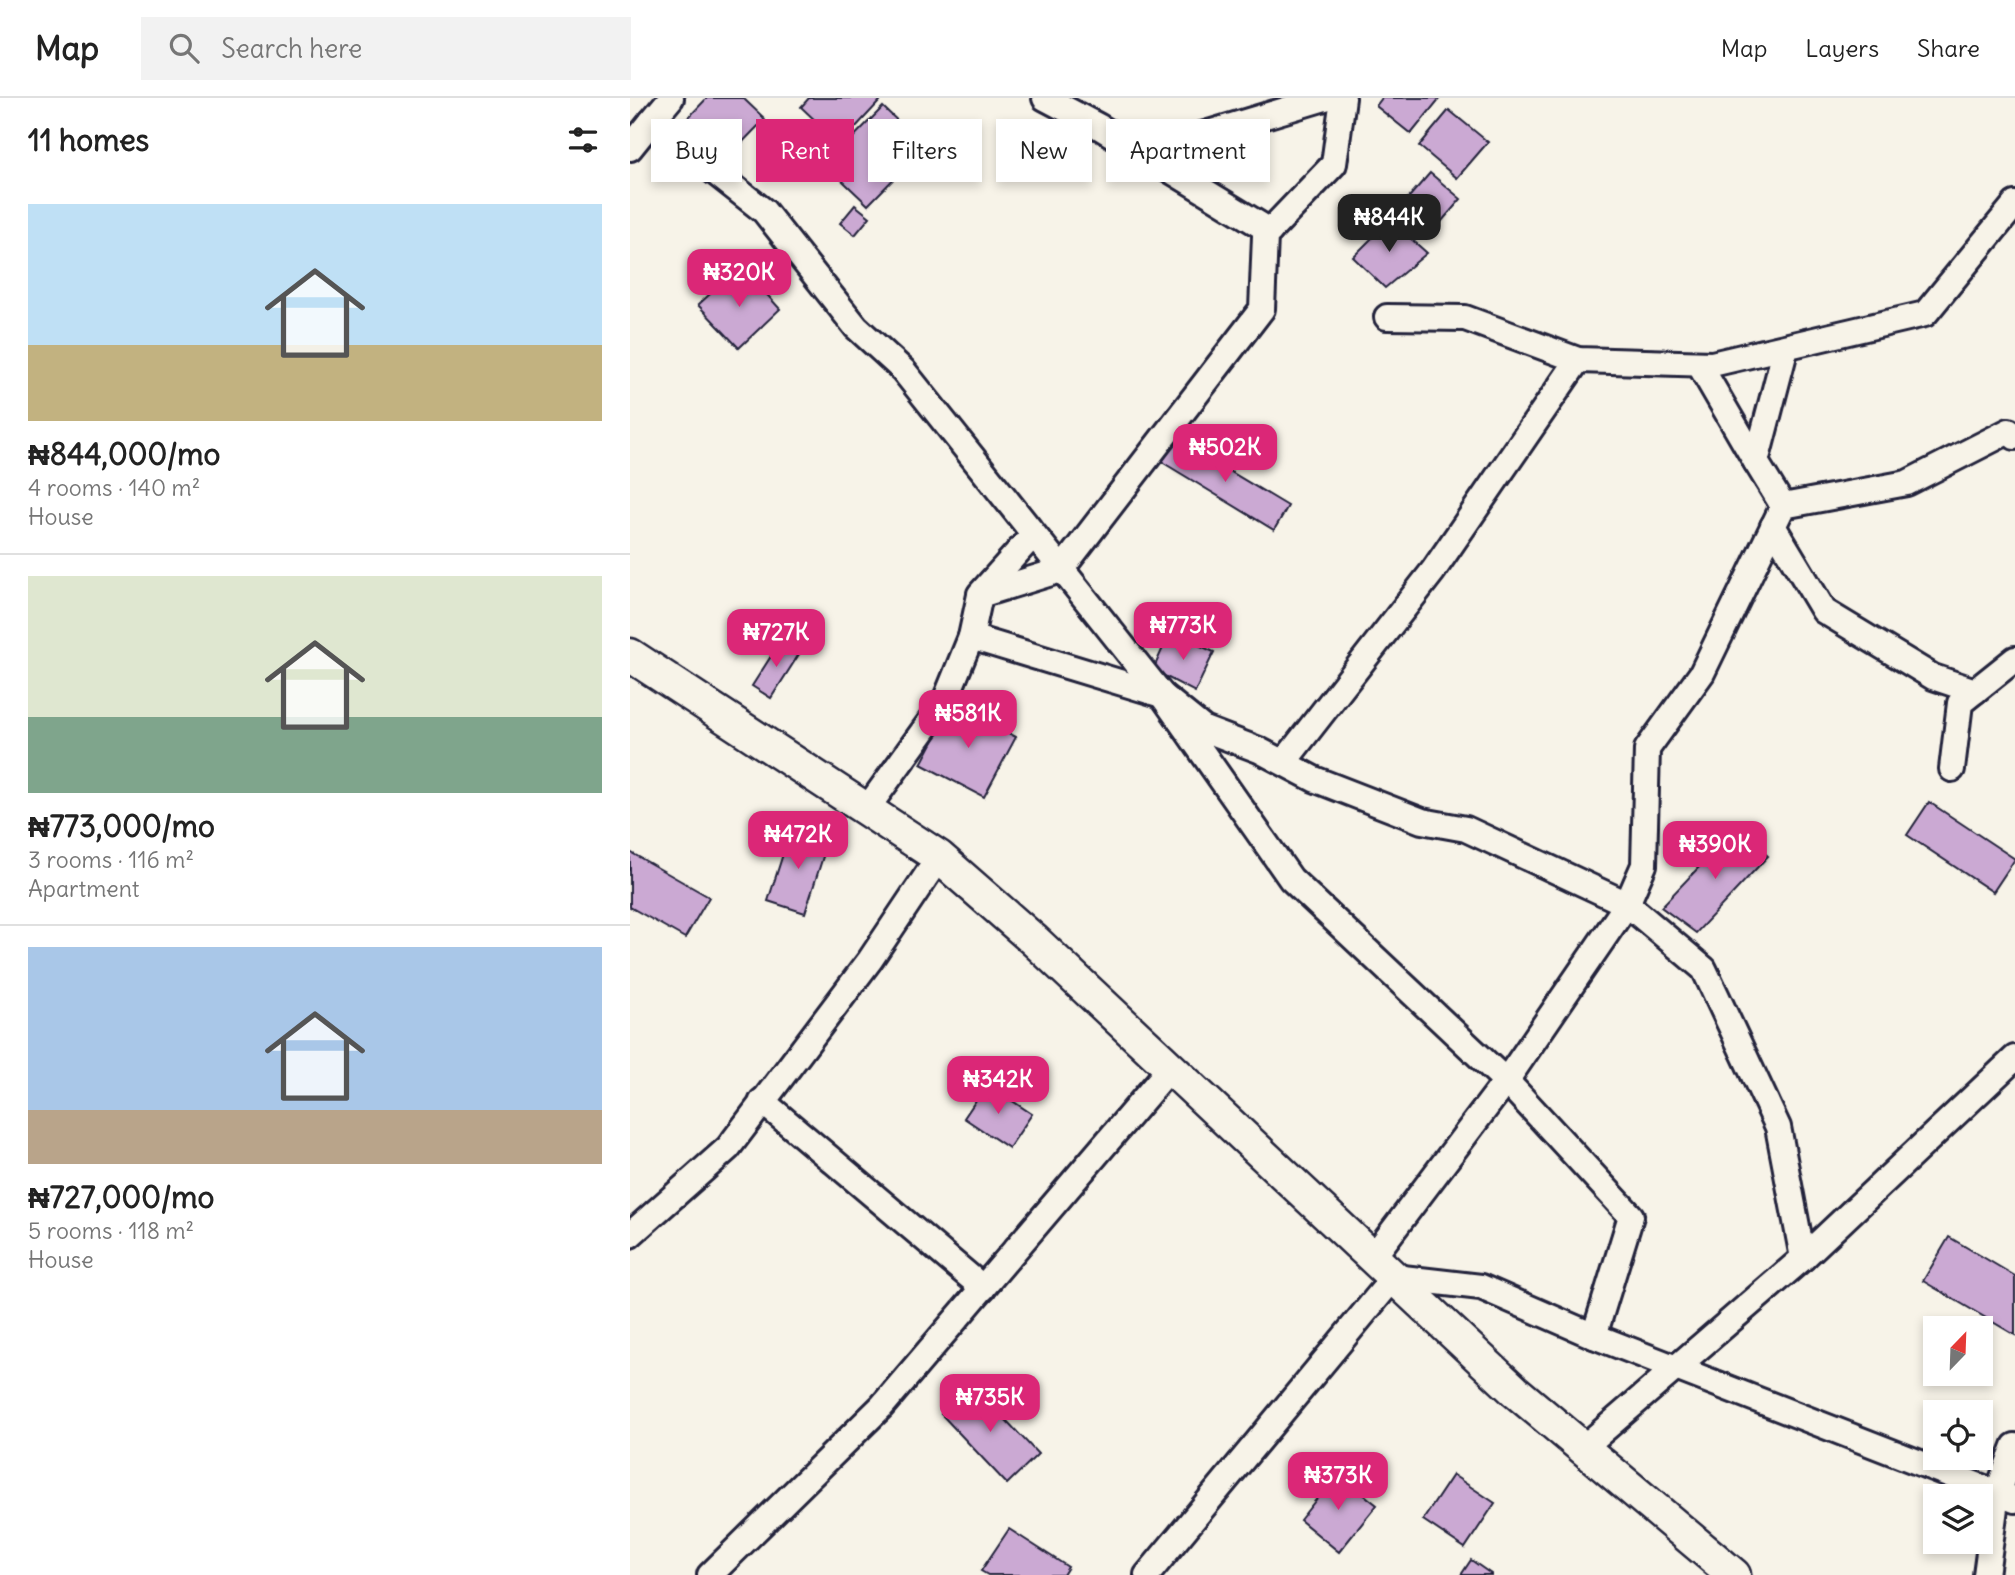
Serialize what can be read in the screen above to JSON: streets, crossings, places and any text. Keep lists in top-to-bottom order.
{
  "north": "top right",
  "page": {
    "header": "Map",
    "search": "Search here",
    "nav": ["Map", "Layers", "Share"],
    "heading": "11 homes",
    "chip": [
      "Buy",
      "Rent",
      "Filters",
      "New",
      "Apartment"
    ],
    "list": [
      {
        "name": "₦844,000/mo",
        "note": "4 rooms · 140 m² · House"
      },
      {
        "name": "₦773,000/mo",
        "note": "3 rooms · 116 m² · Apartment"
      },
      {
        "name": "₦727,000/mo",
        "note": "5 rooms · 118 m² · House"
      }
    ],
    "price": [
      "₦844K",
      "₦320K",
      "₦502K",
      "₦773K",
      "₦727K",
      "₦581K",
      "₦472K",
      "₦390K",
      "₦342K",
      "₦735K",
      "₦373K"
    ]
  }
}
